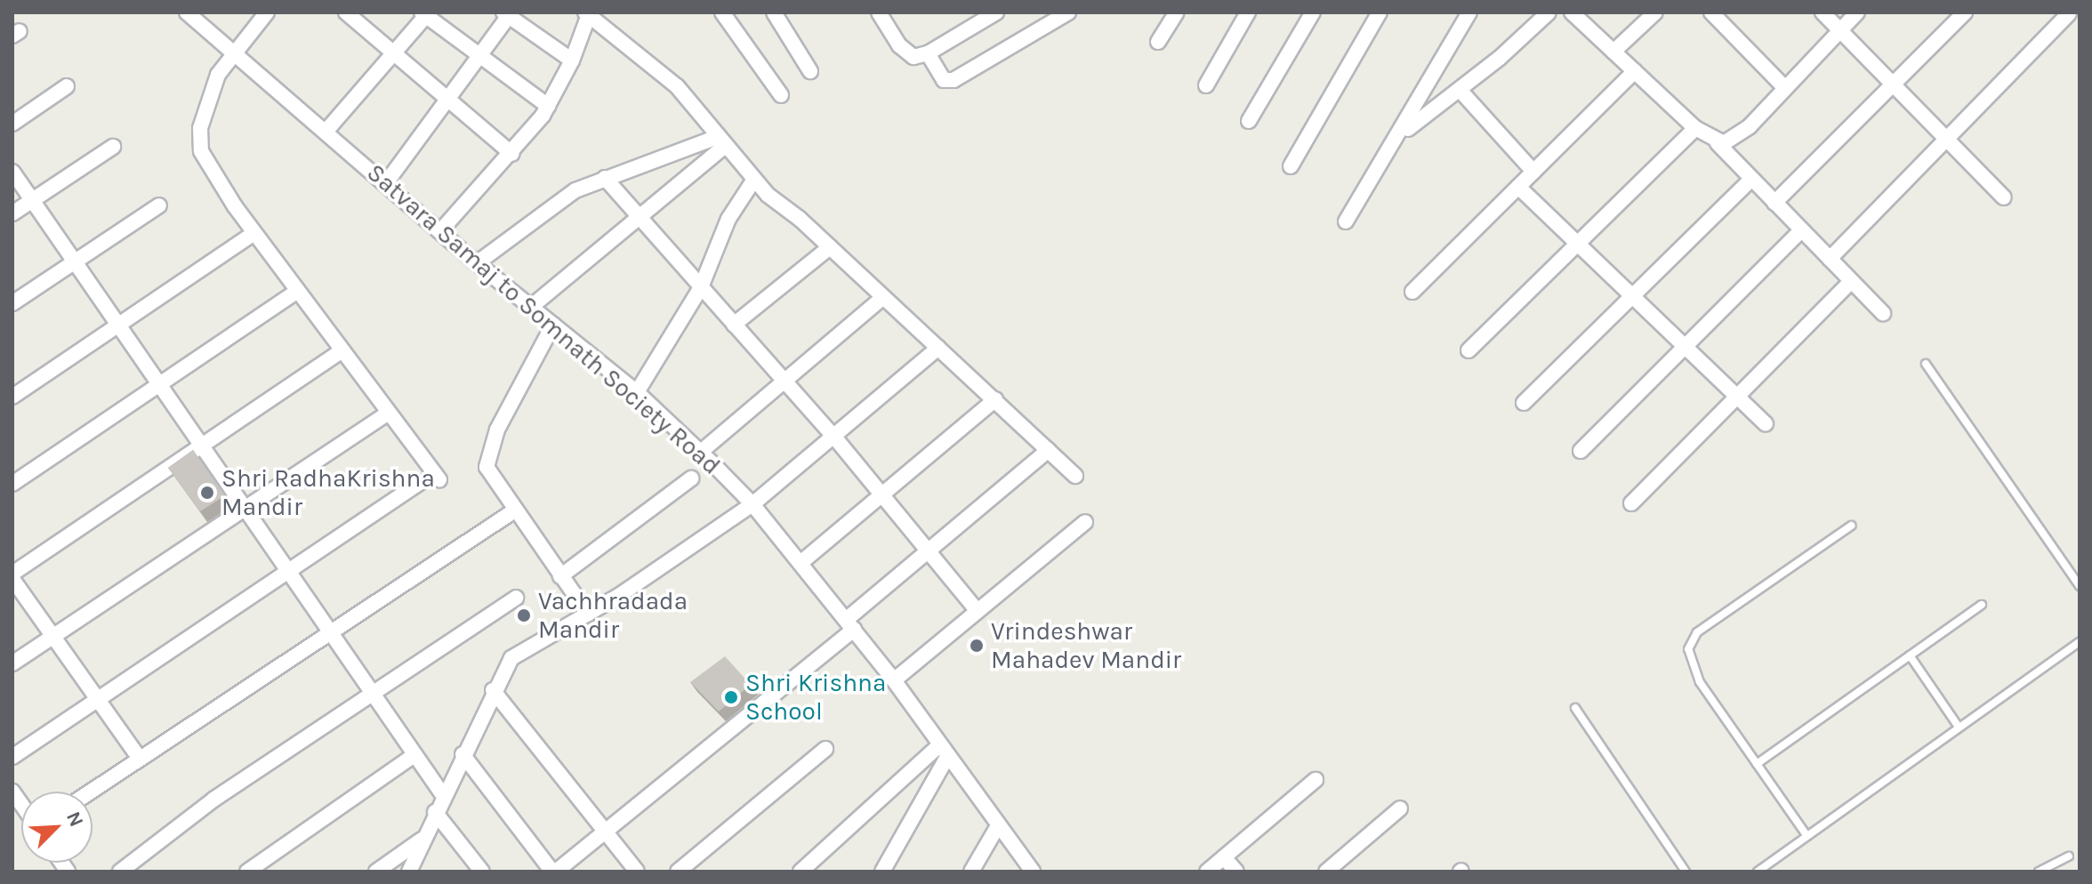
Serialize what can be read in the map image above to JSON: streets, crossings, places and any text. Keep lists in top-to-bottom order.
{
  "streets": {
    "street": ["Satvara Samaj to Somnath Society Road"]
  },
  "places": [
    "Shri RadhaKrishna Mandir",
    "Vachhradada Mandir",
    "Vrindeshwar Mahadev Mandir",
    "Shri Krishna School"
  ],
  "north": "top right"
}
